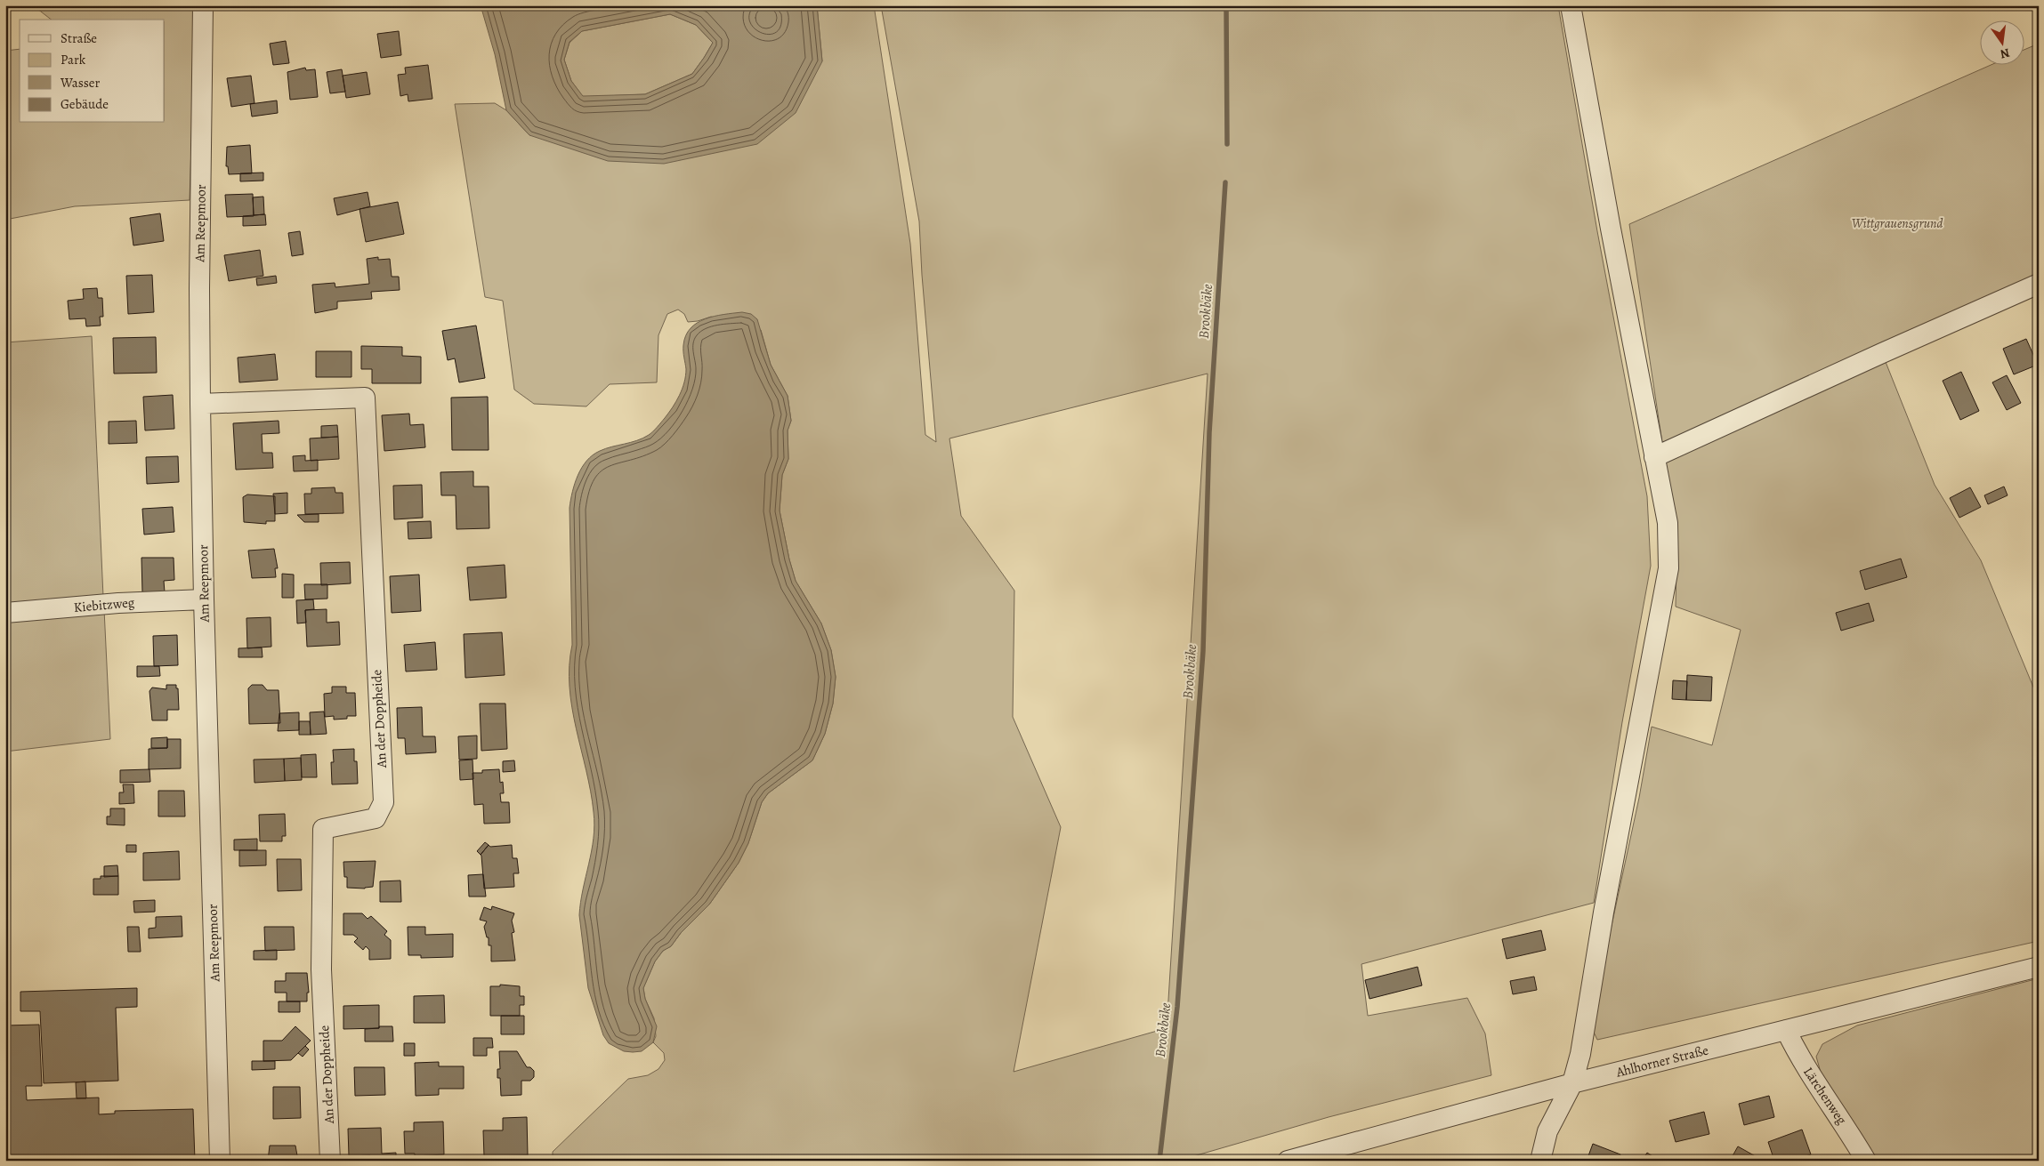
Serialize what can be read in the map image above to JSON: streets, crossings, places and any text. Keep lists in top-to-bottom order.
{
  "streets": {
    "street": [
      "Am Reepmoor",
      "Kiebitzweg",
      "An der Doppheide",
      "Ahlhorner Straße",
      "Lärchenweg"
    ]
  },
  "crossings": [
    ["Am Reepmoor", "Kiebitzweg"],
    ["Am Reepmoor", "An der Doppheide"],
    ["Ahlhorner Straße", "Lärchenweg"]
  ],
  "water": ["Brookbäke"],
  "parks": ["Wittgrauensgrund"],
  "legend": [
    "Straße",
    "Park",
    "Wasser",
    "Gebäude"
  ],
  "north": "bottom"
}
